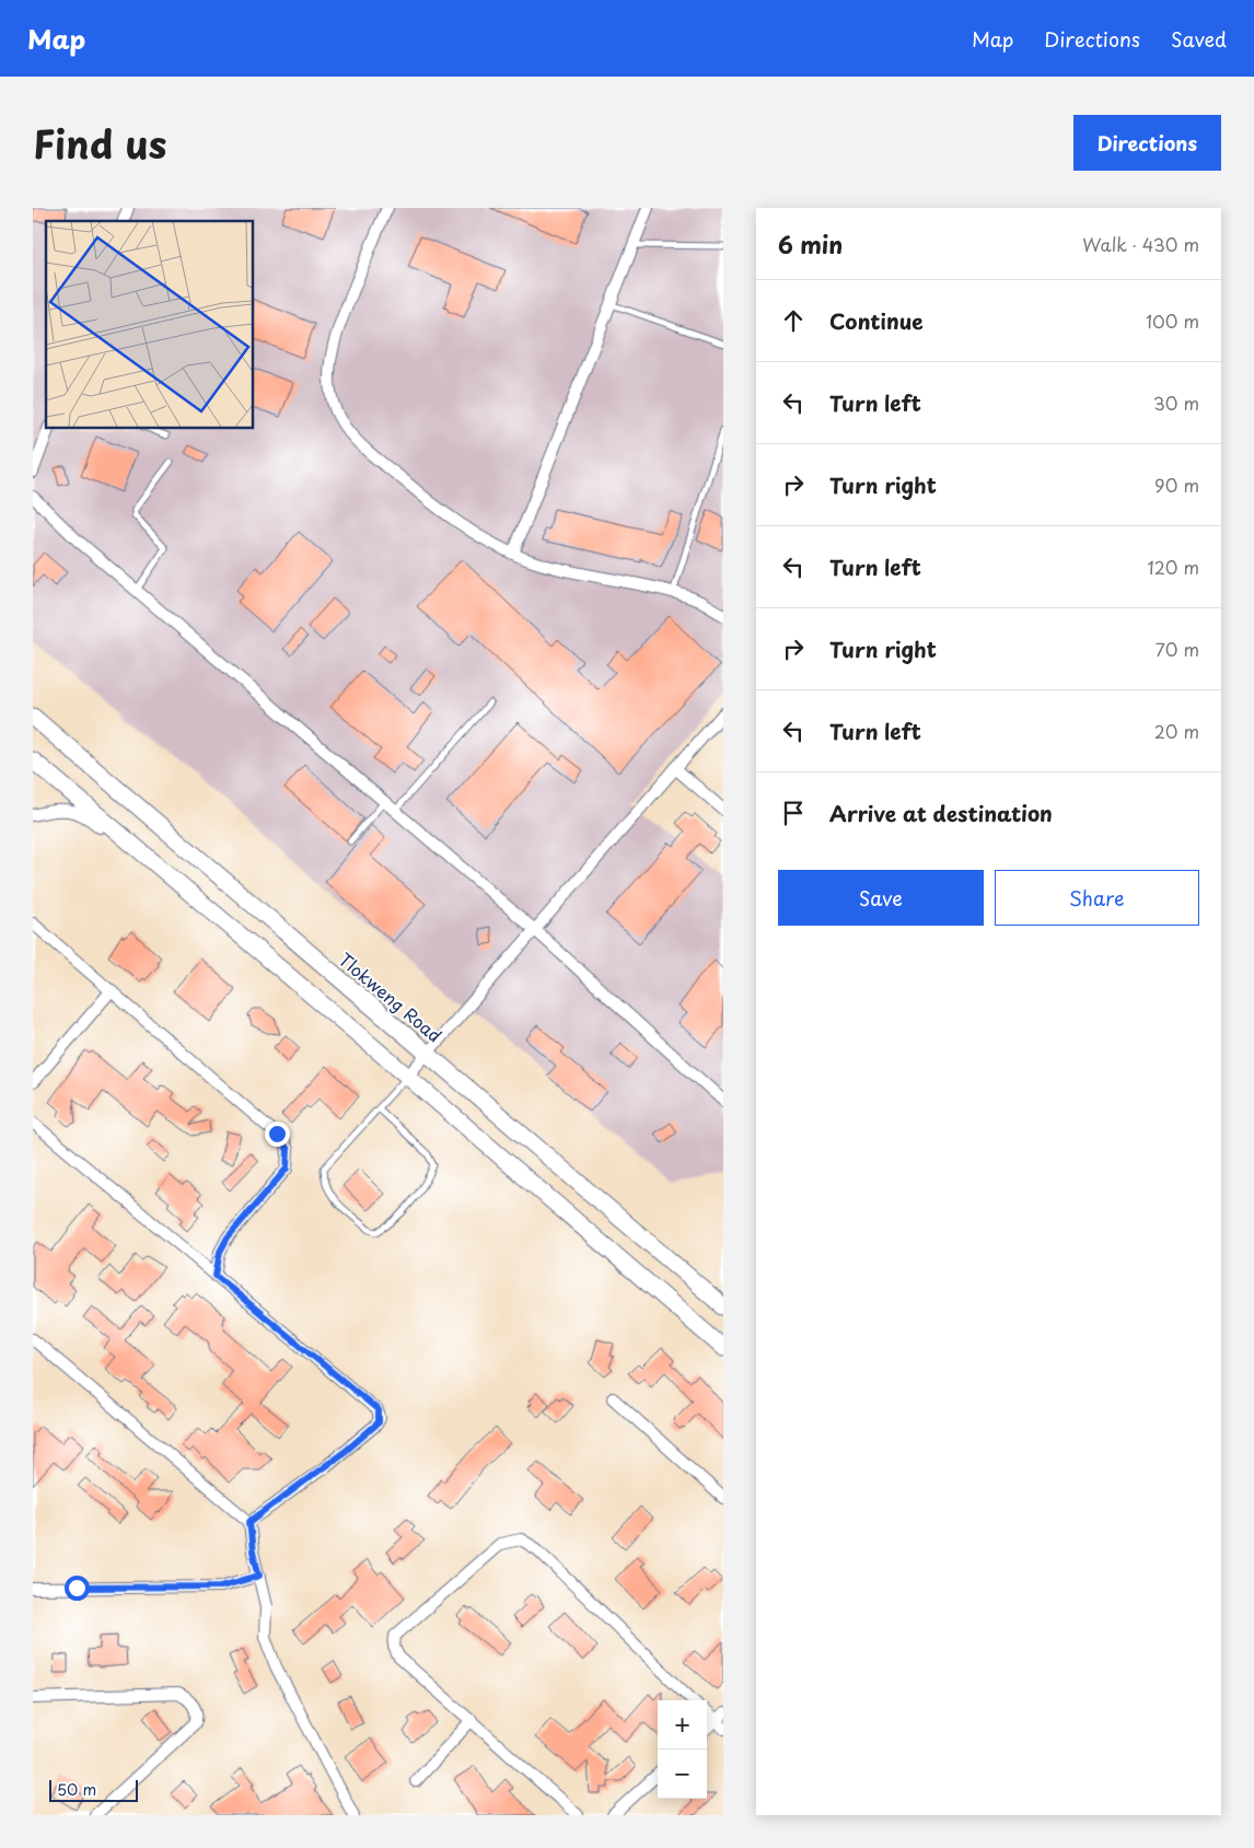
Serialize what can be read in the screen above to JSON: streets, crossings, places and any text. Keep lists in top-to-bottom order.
{
  "streets": {
    "main road": ["Tlokweng Road"]
  },
  "scale_bar": "50 m",
  "page": {
    "header": "Map",
    "nav": ["Map", "Directions", "Saved"],
    "title": "Find us",
    "buttons": [
      "Directions",
      ["Save", "Share"]
    ],
    "heading": ["6 min", "Walk · 430 m"],
    "list": [
      ["Continue", "100 m"],
      ["Turn left", "30 m"],
      ["Turn right", "90 m"],
      ["Turn left", "120 m"],
      ["Turn right", "70 m"],
      ["Turn left", "20 m"],
      "Arrive at destination"
    ],
    "map_buttons": ["+", "−"],
    "scale": "50 m"
  }
}
